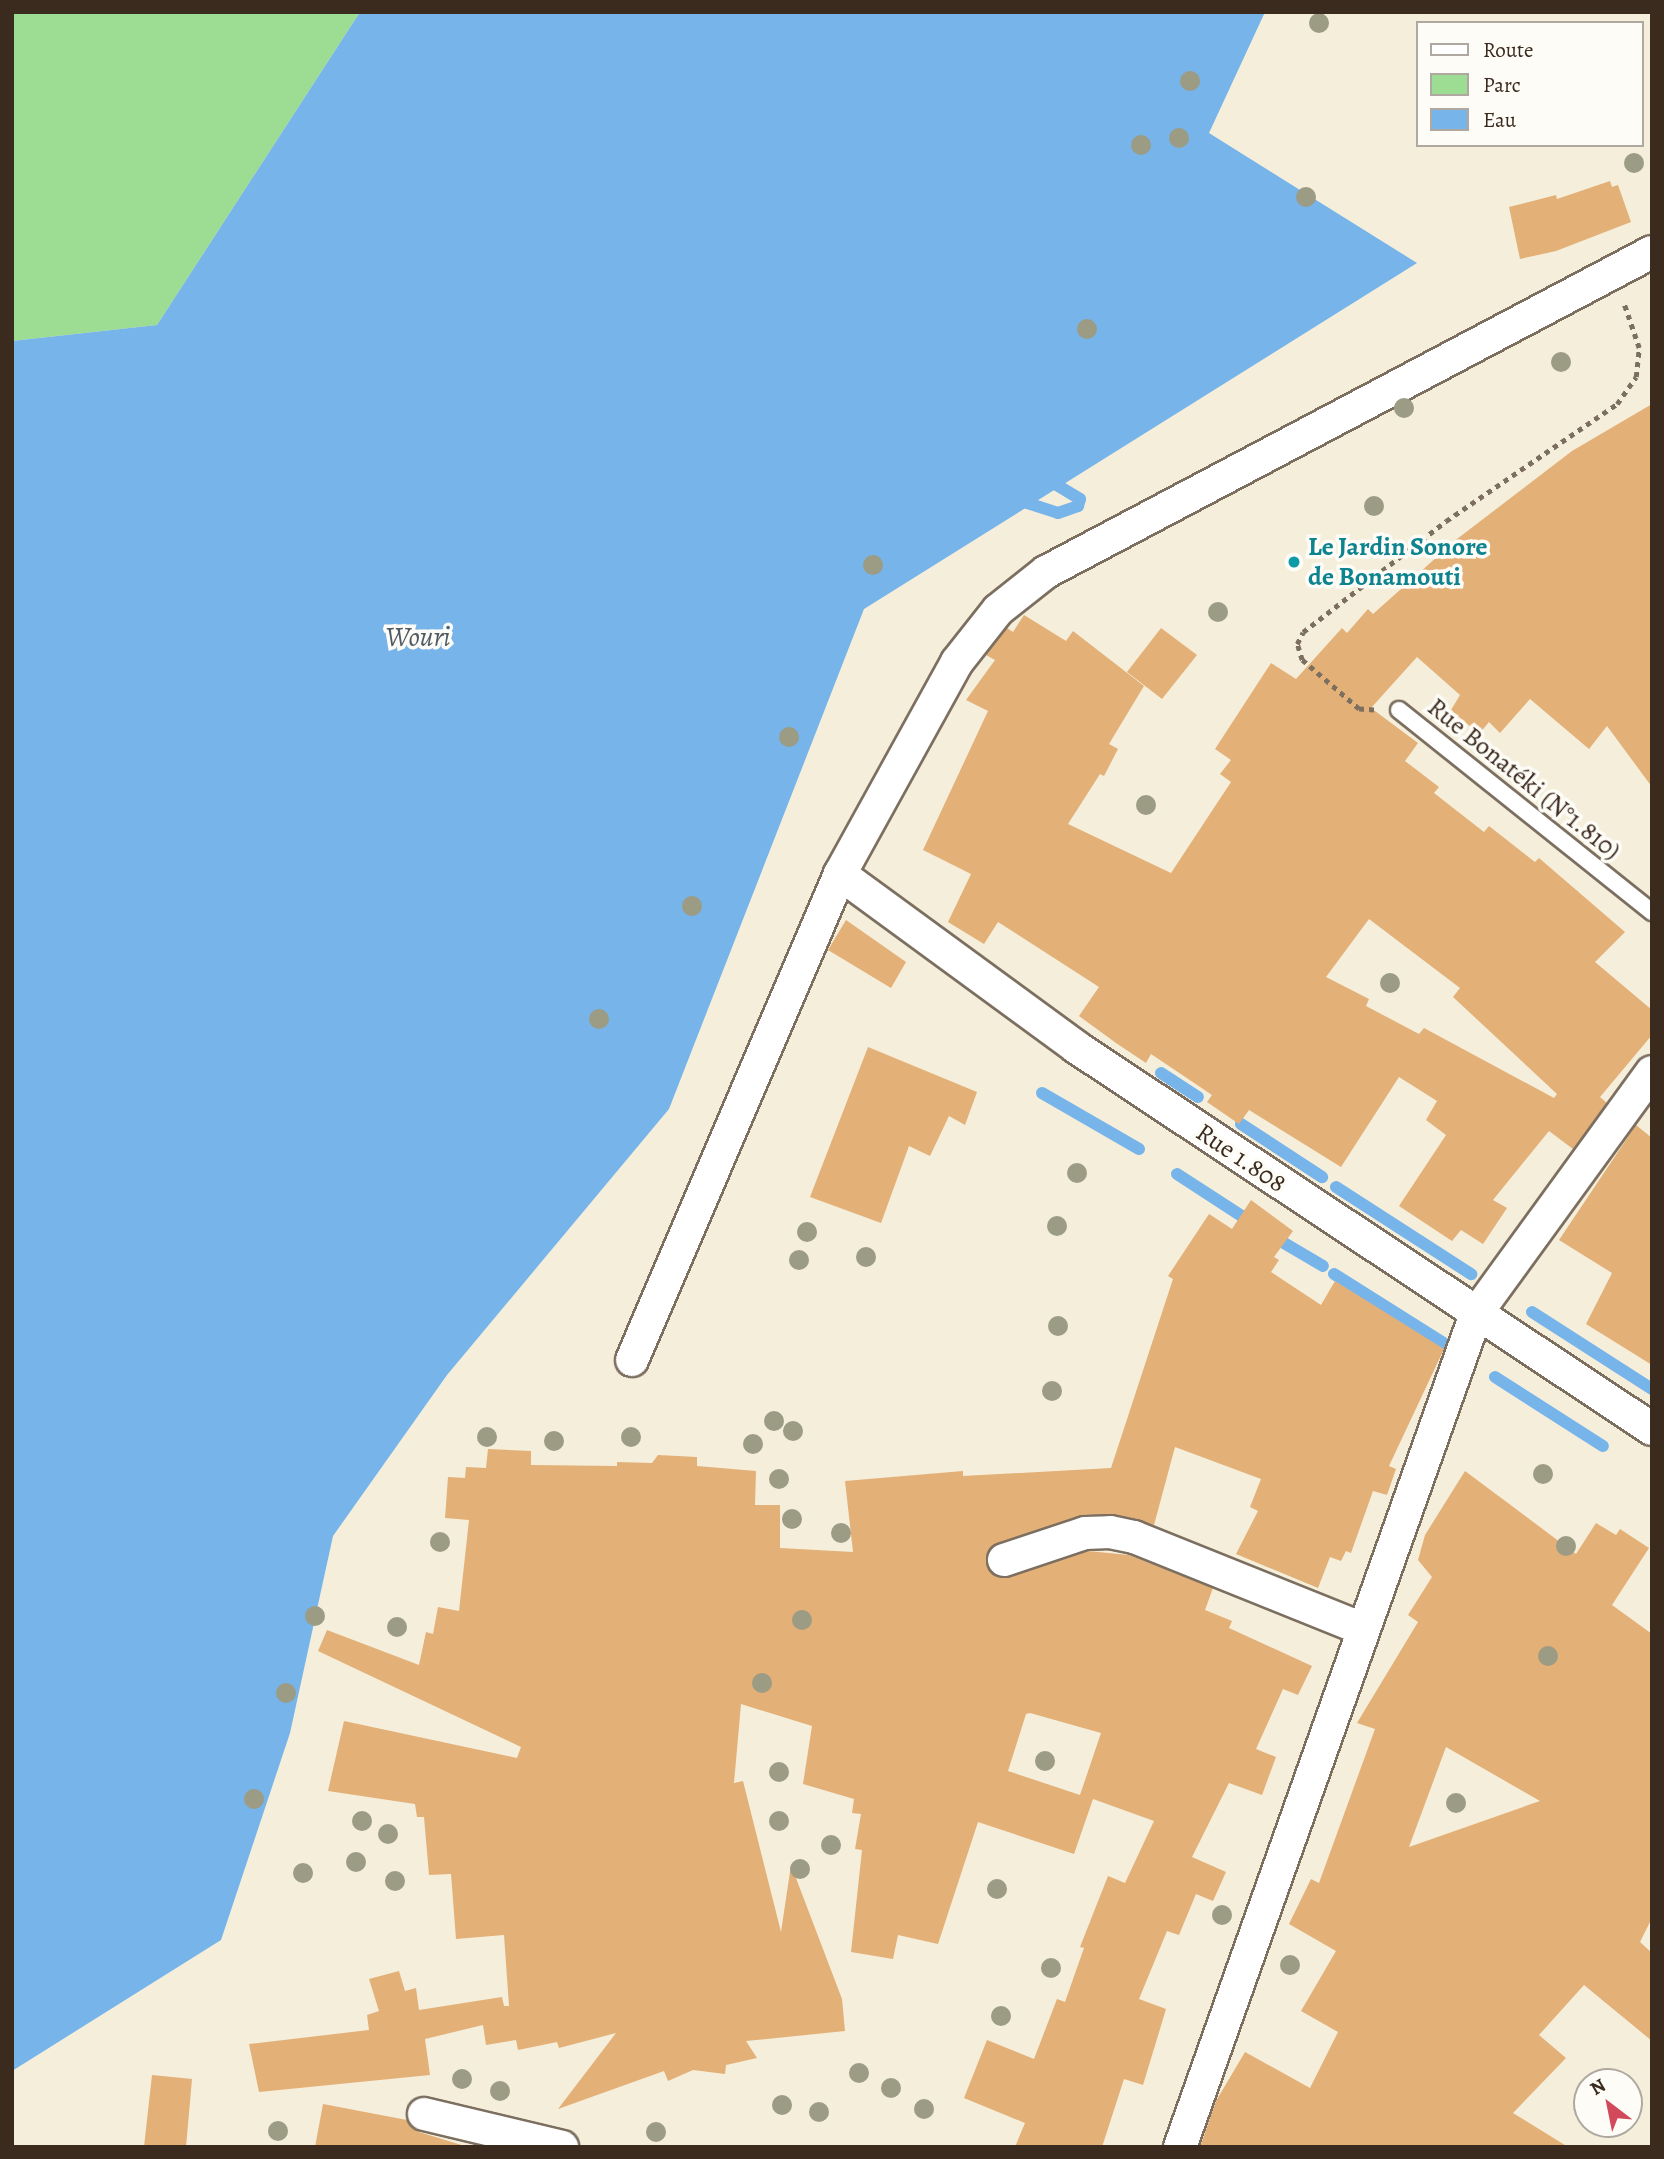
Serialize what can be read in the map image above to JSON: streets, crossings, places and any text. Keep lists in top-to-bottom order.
{
  "streets": {
    "street": ["Rue 1.808"],
    "lane": ["Rue Bonatéki (N°1.810)"]
  },
  "water": ["Wouri"],
  "places": ["Le Jardin Sonore de Bonamouti"],
  "legend": ["Route", "Parc", "Eau"],
  "north": "top left"
}
